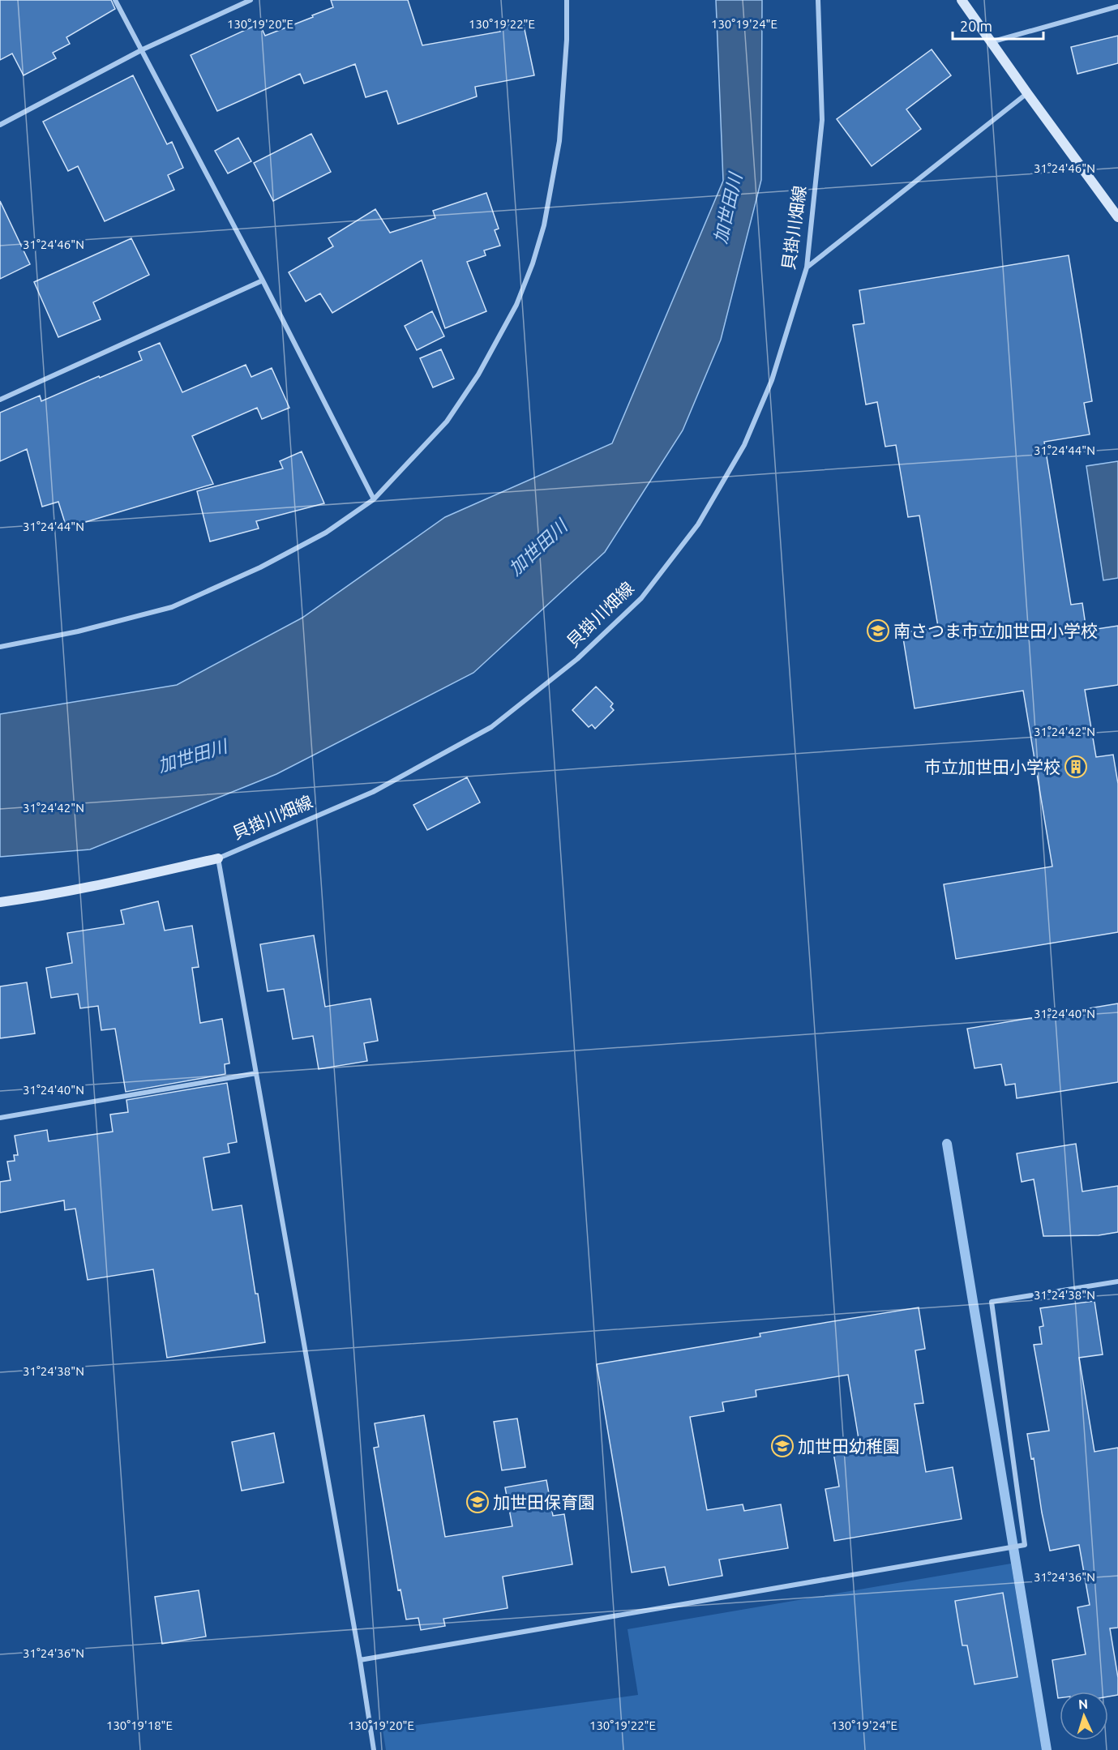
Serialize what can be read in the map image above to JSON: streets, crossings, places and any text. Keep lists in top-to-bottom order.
{
  "streets": {
    "street": ["貝掛川畑線"]
  },
  "water": ["加世田川"],
  "places": {
    "school or university": ["南さつま市立加世田小学校", "加世田幼稚園", "加世田保育園"],
    "building": ["市立加世田小学校"]
  },
  "scale_bar": "20 m",
  "north": "top",
  "coordinates": [
    "130°19'20\"E",
    "130°19'22\"E",
    "130°19'24\"E",
    "31°24'46\"N",
    "31°24'44\"N",
    "31°24'42\"N",
    "31°24'40\"N",
    "31°24'38\"N",
    "31°24'36\"N",
    "130°19'18\"E"
  ]
}
